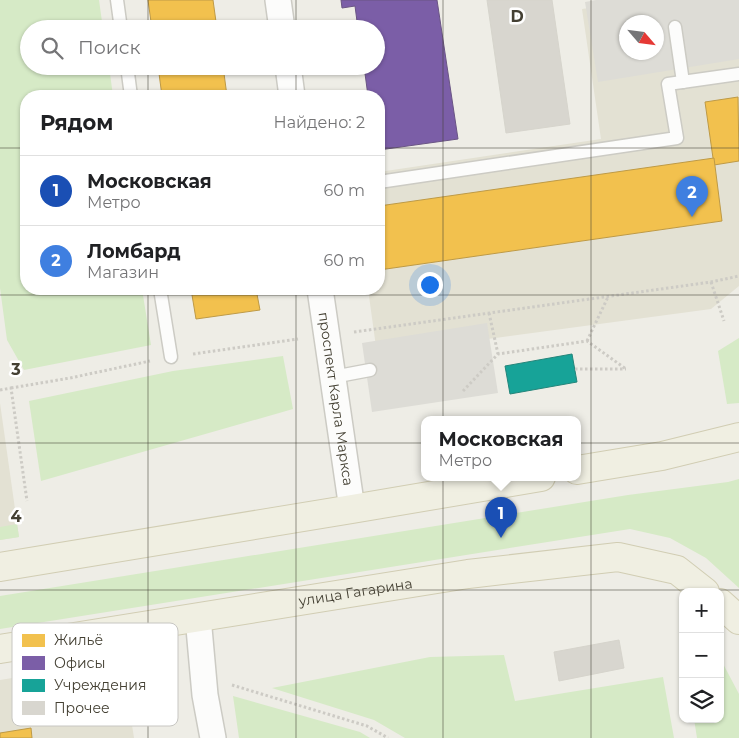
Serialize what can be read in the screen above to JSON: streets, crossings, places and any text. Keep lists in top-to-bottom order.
{
  "streets": {
    "main road": ["улица Гагарина"],
    "street": ["проспект Карла Маркса"]
  },
  "legend": [
    "Жильё",
    "Офисы",
    "Учреждения",
    "Прочее"
  ],
  "north": "bottom right",
  "page": {
    "search": "Поиск",
    "heading": ["Рядом", "Найдено: 2"],
    "list": [
      {
        "mark": "1",
        "name": "Московская",
        "note": "Метро",
        "value": "60 m"
      },
      {
        "mark": "2",
        "name": "Ломбард",
        "note": "Магазин",
        "value": "60 m"
      }
    ],
    "pins": ["2", "1"],
    "popup": ["Московская", "Метро"],
    "map_buttons": ["+", "−"]
  },
  "grid": {
    "columns": ["D"],
    "rows": ["3", "4"]
  }
}
